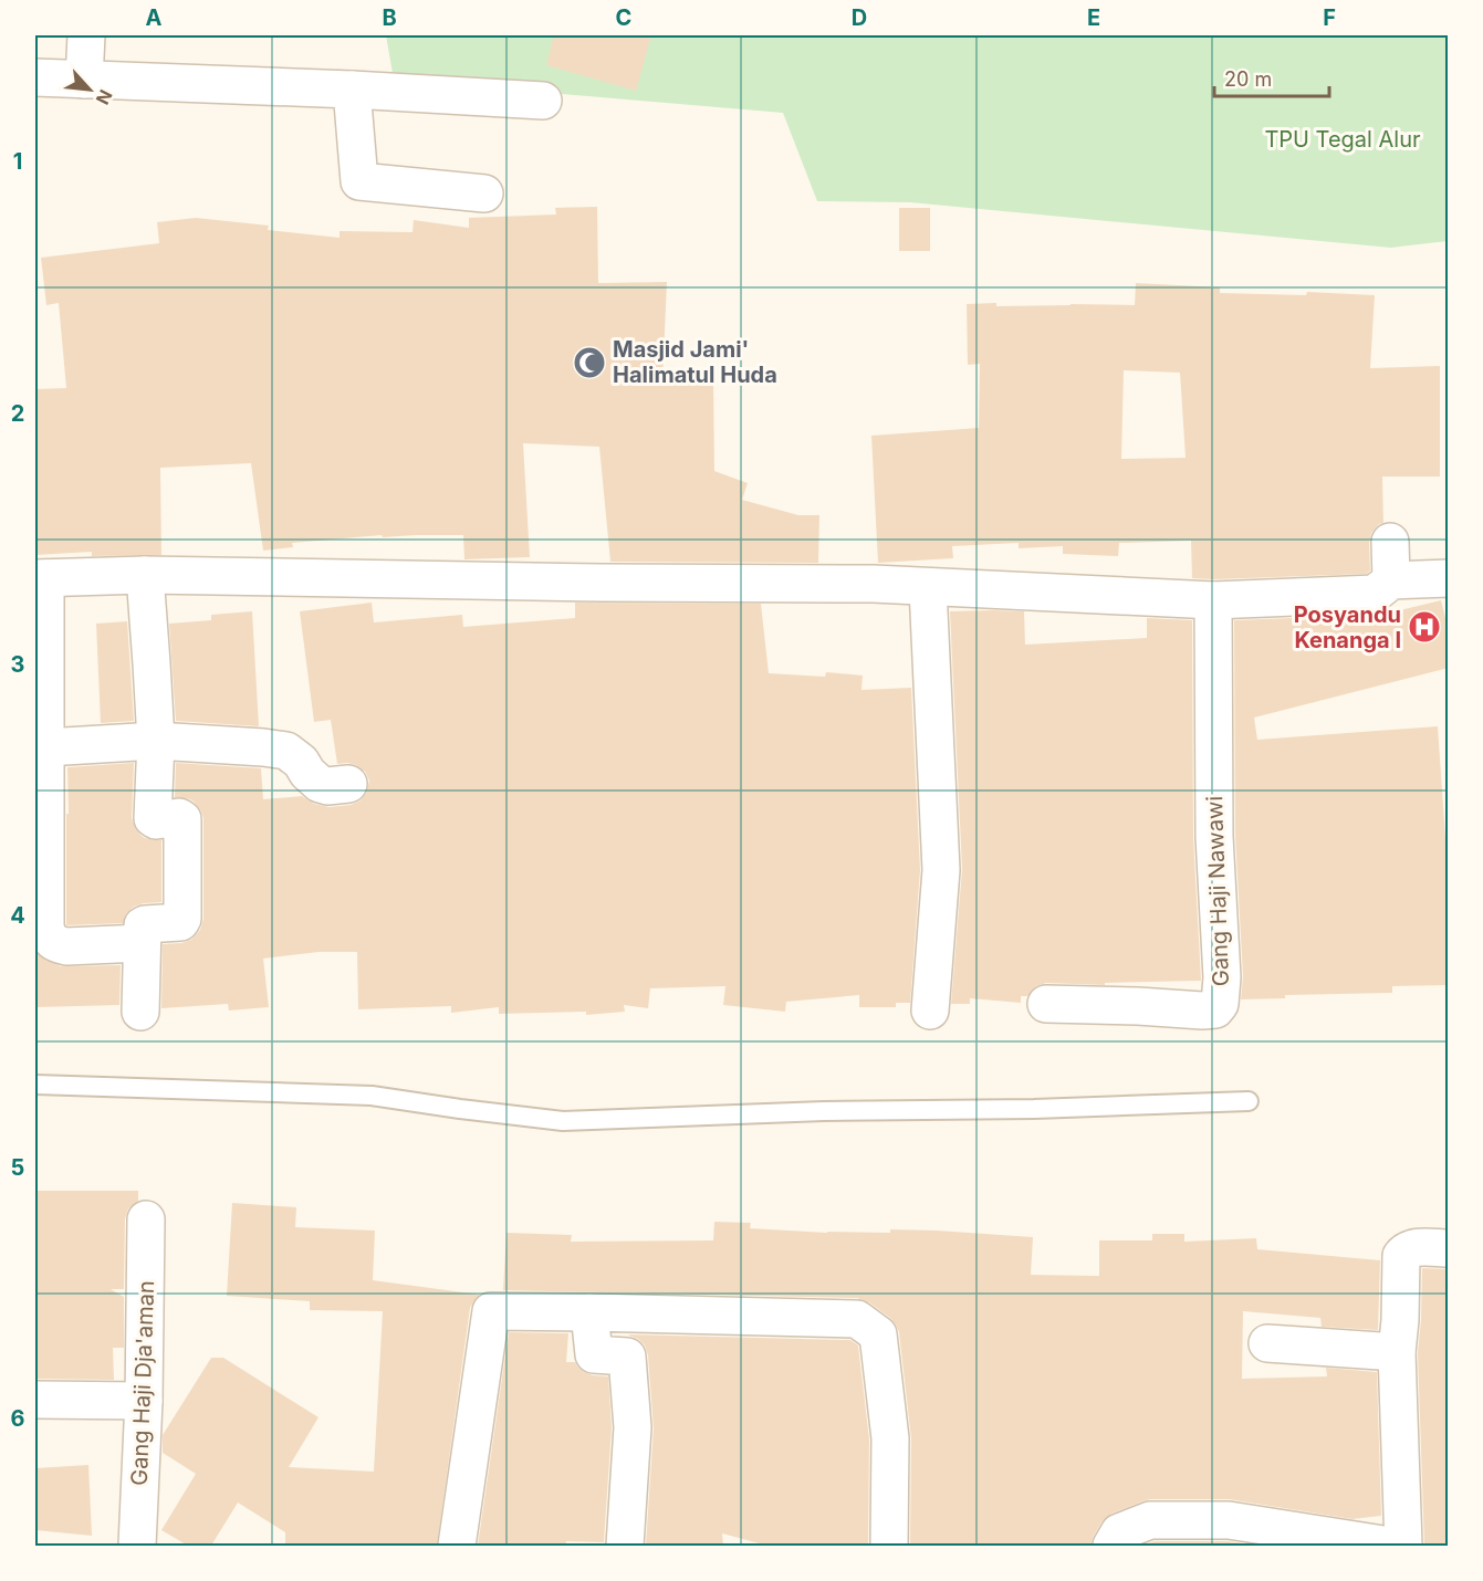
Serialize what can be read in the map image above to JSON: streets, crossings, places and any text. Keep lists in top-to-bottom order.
{
  "streets": {
    "street": ["Gang Haji Nawawi", "Gang Haji Dja'aman"]
  },
  "parks": ["TPU Tegal Alur"],
  "places": {
    "mosque": ["Masjid Jami' Halimatul Huda"],
    "hospital": ["Posyandu Kenanga I"]
  },
  "scale_bar": "20 m",
  "north": "bottom right",
  "grid": {
    "columns": [
      "A",
      "B",
      "C",
      "D",
      "E",
      "F"
    ],
    "rows": [
      "1",
      "2",
      "3",
      "4",
      "5",
      "6"
    ]
  }
}
